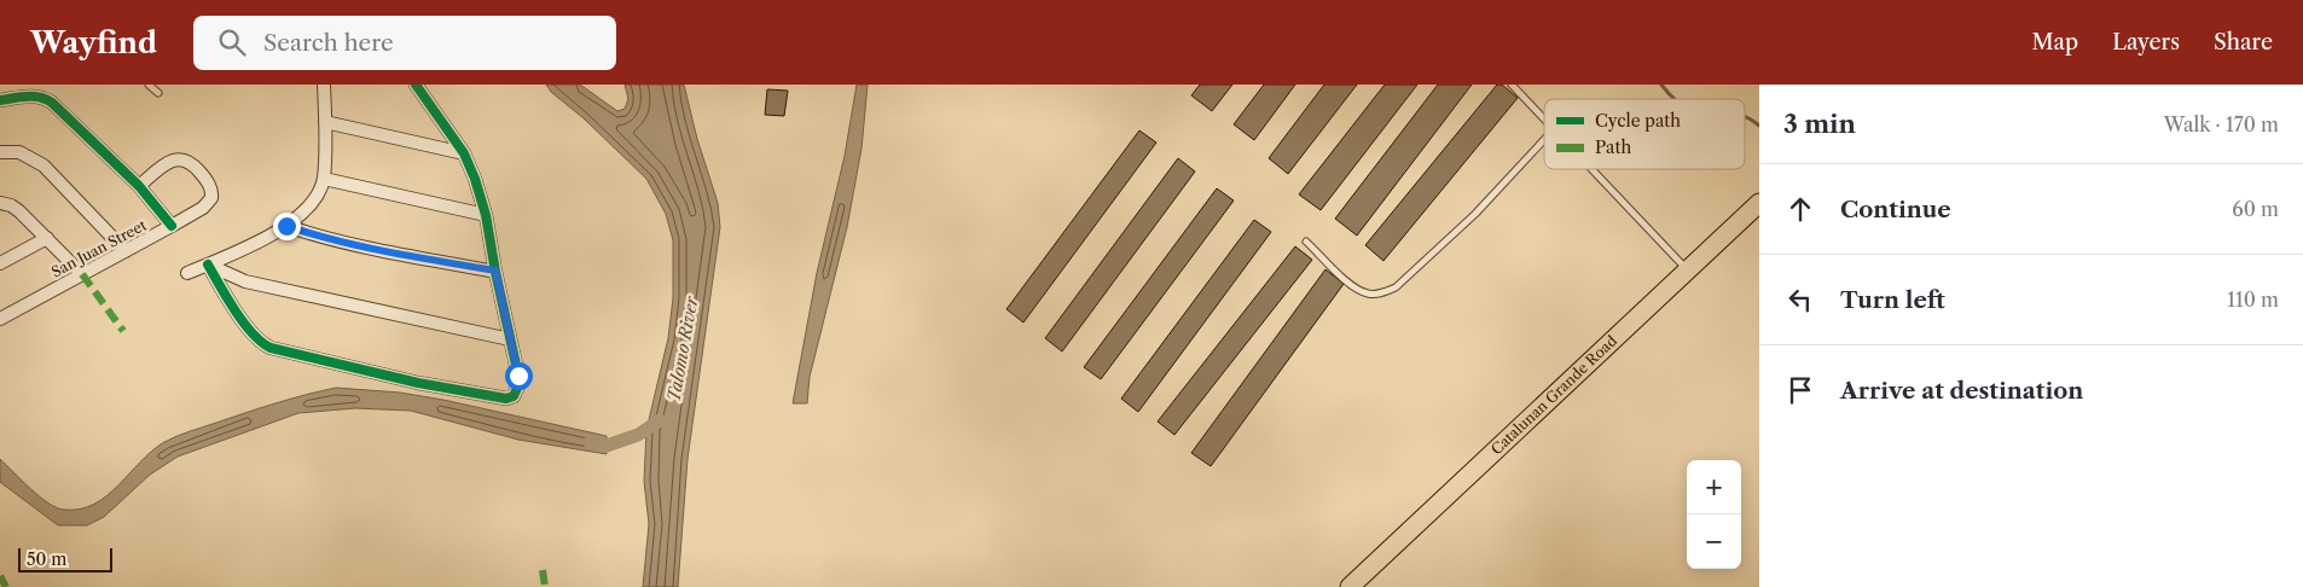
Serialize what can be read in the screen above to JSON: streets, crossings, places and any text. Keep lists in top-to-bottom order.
{
  "streets": {
    "main road": ["Catalunan Grande Road"],
    "street": ["San Juan Street"]
  },
  "water": ["Talomo River"],
  "legend": ["Cycle path", "Path"],
  "scale_bar": "50 m",
  "page": {
    "header": "Wayfind",
    "search": "Search here",
    "nav": ["Map", "Layers", "Share"],
    "heading": ["3 min", "Walk · 170 m"],
    "list": [
      ["Continue", "60 m"],
      ["Turn left", "110 m"],
      "Arrive at destination"
    ],
    "map_buttons": ["+", "−"],
    "scale": "50 m"
  }
}
